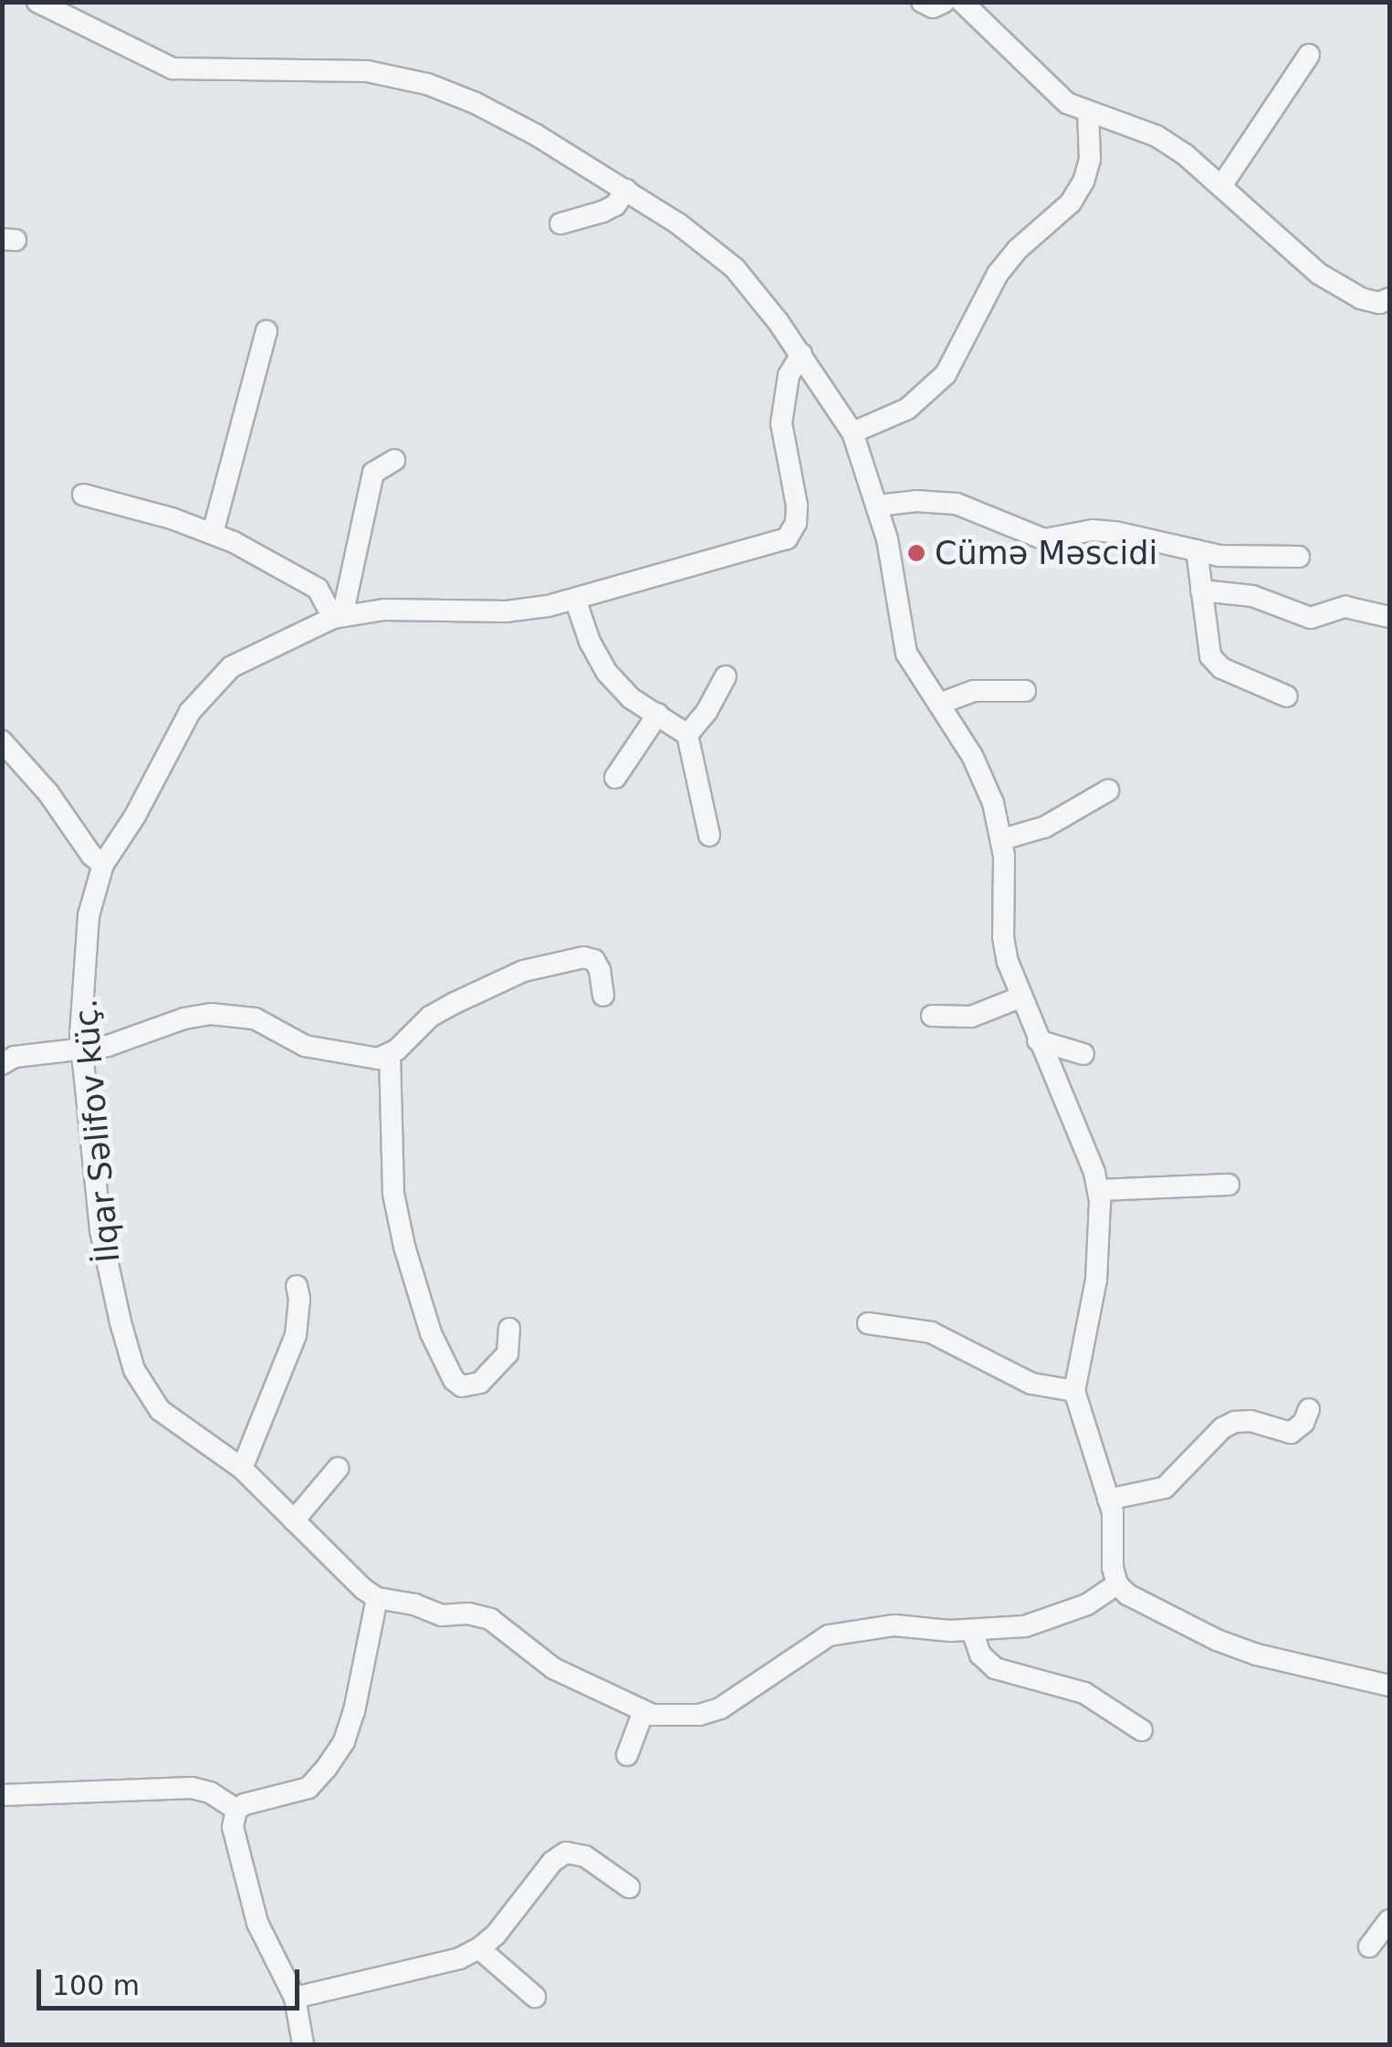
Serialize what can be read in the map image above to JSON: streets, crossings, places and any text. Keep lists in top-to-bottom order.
{
  "streets": {
    "street": ["İlqar Səlifov küç."]
  },
  "places": ["Cümə Məscidi"],
  "scale_bar": "100 m"
}
